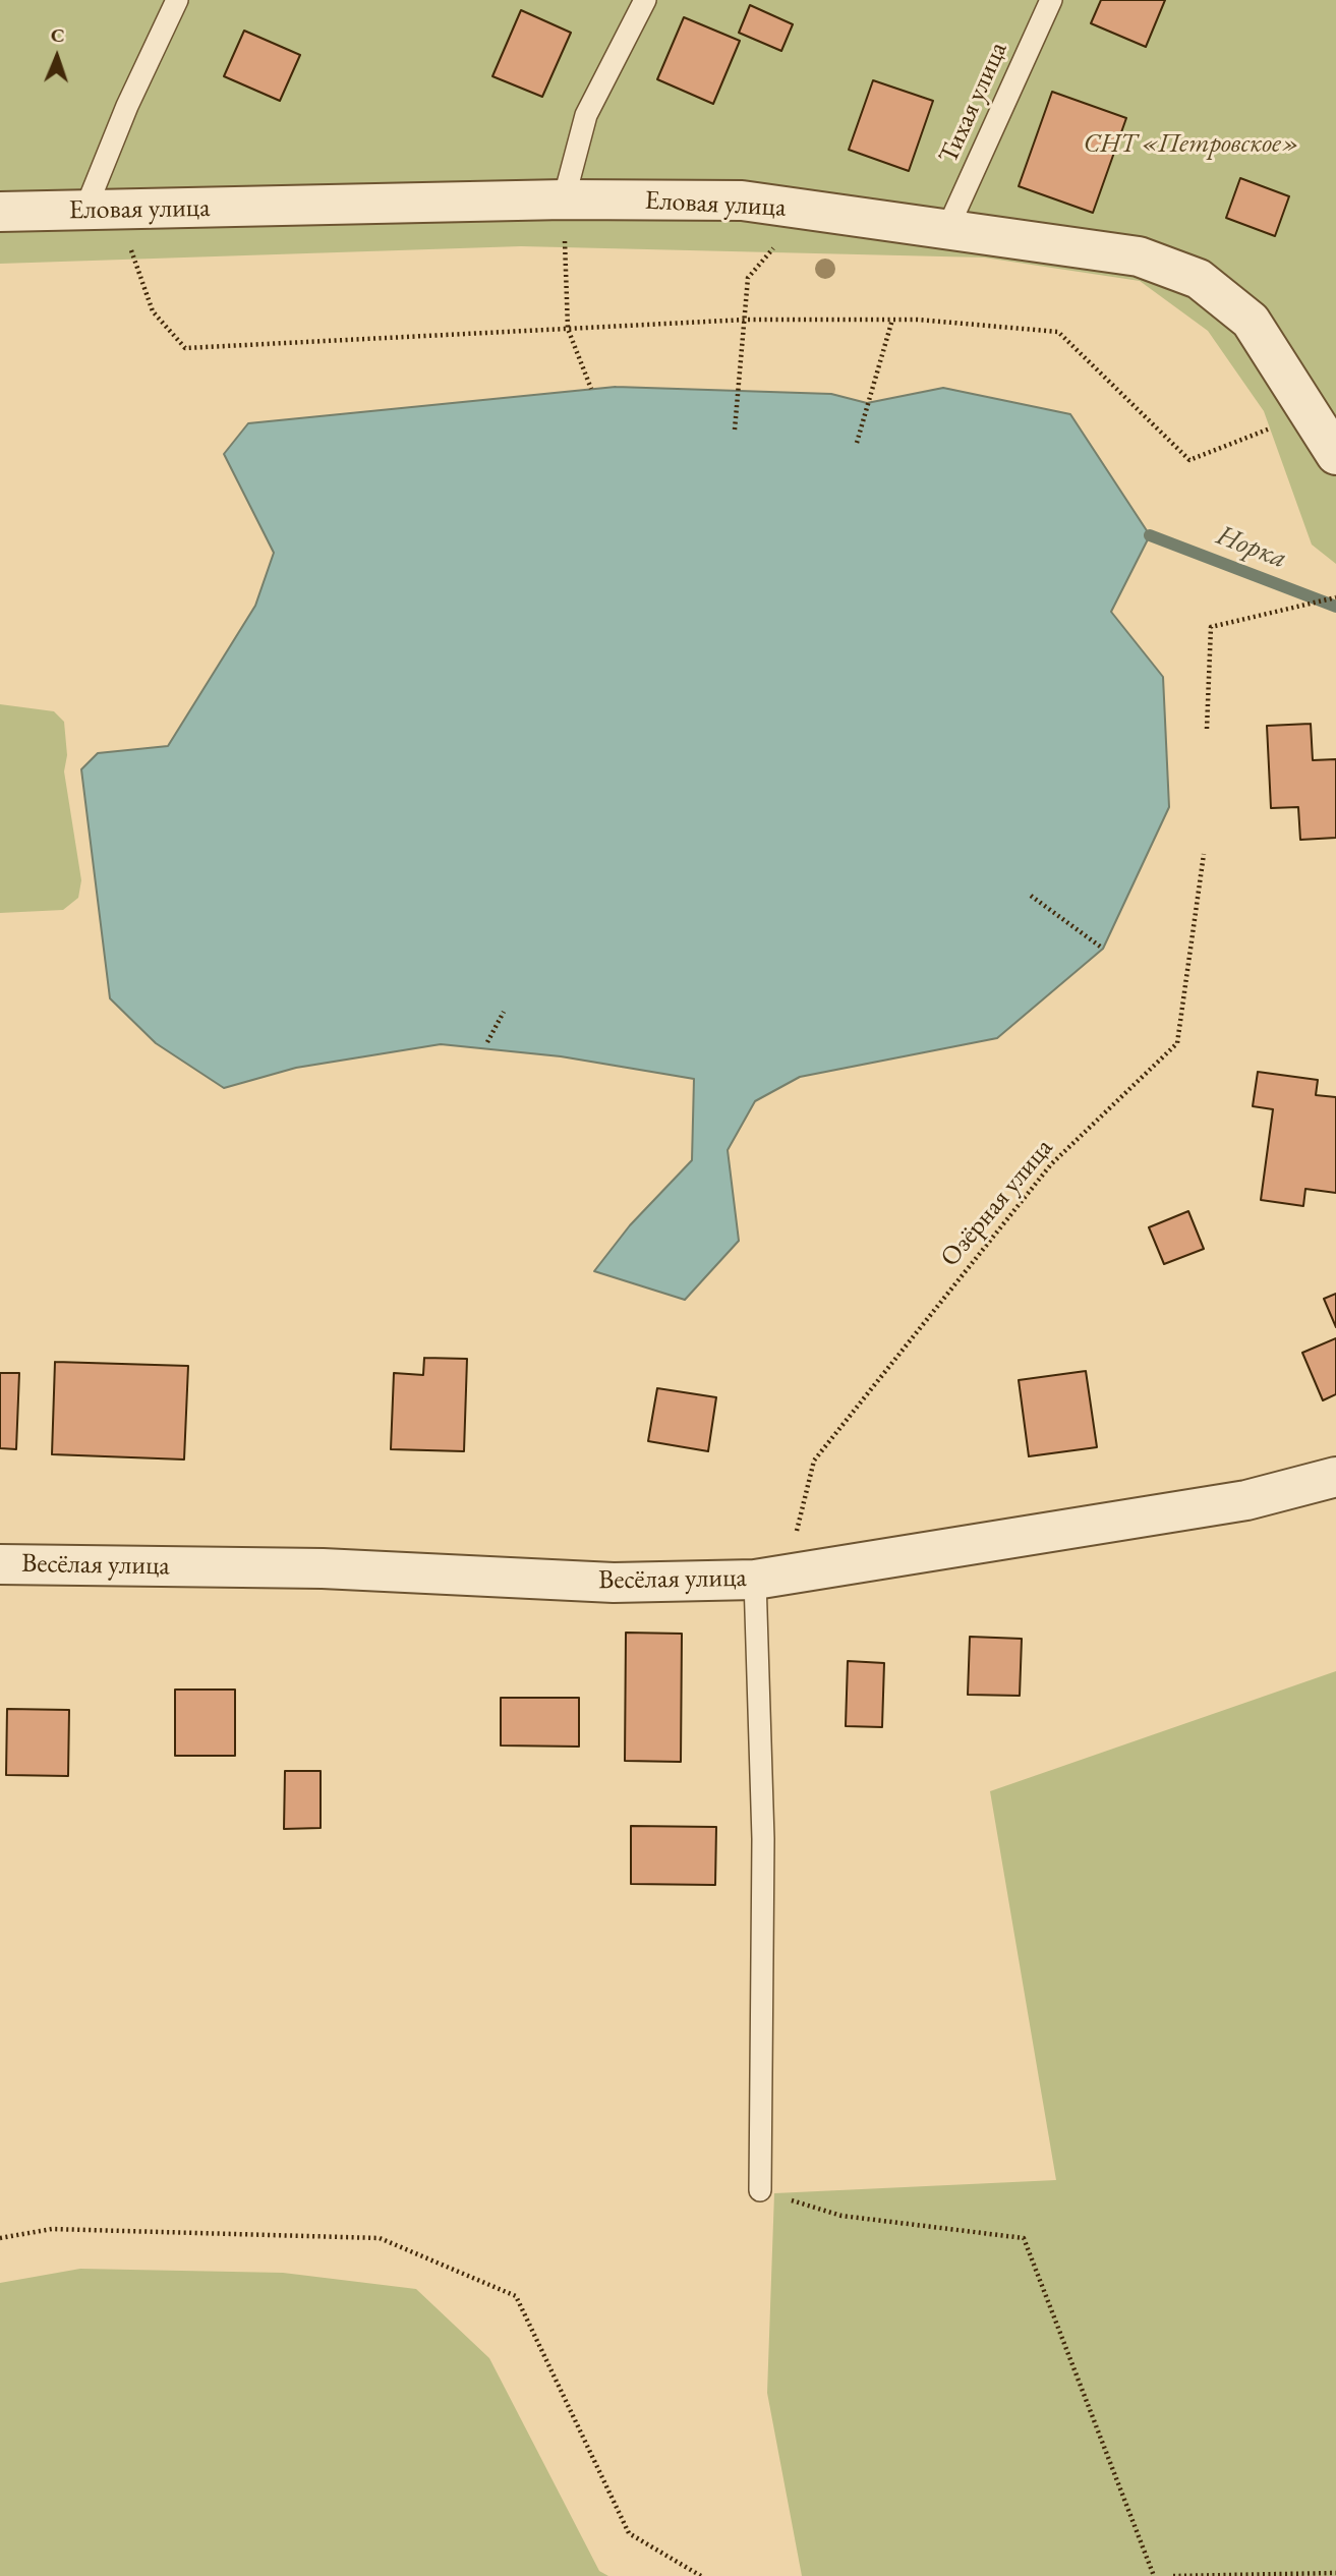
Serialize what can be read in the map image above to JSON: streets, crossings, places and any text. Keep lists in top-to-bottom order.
{
  "streets": {
    "street": ["Еловая улица", "Весёлая улица"],
    "lane": ["Тихая улица"],
    "path": ["Озёрная улица"]
  },
  "crossings": [
    ["Тихая улица", "Еловая улица"],
    ["Озёрная улица", "Весёлая улица"]
  ],
  "water": ["Норка"],
  "parks": ["СНТ «Петровское»"],
  "north": "top"
}
